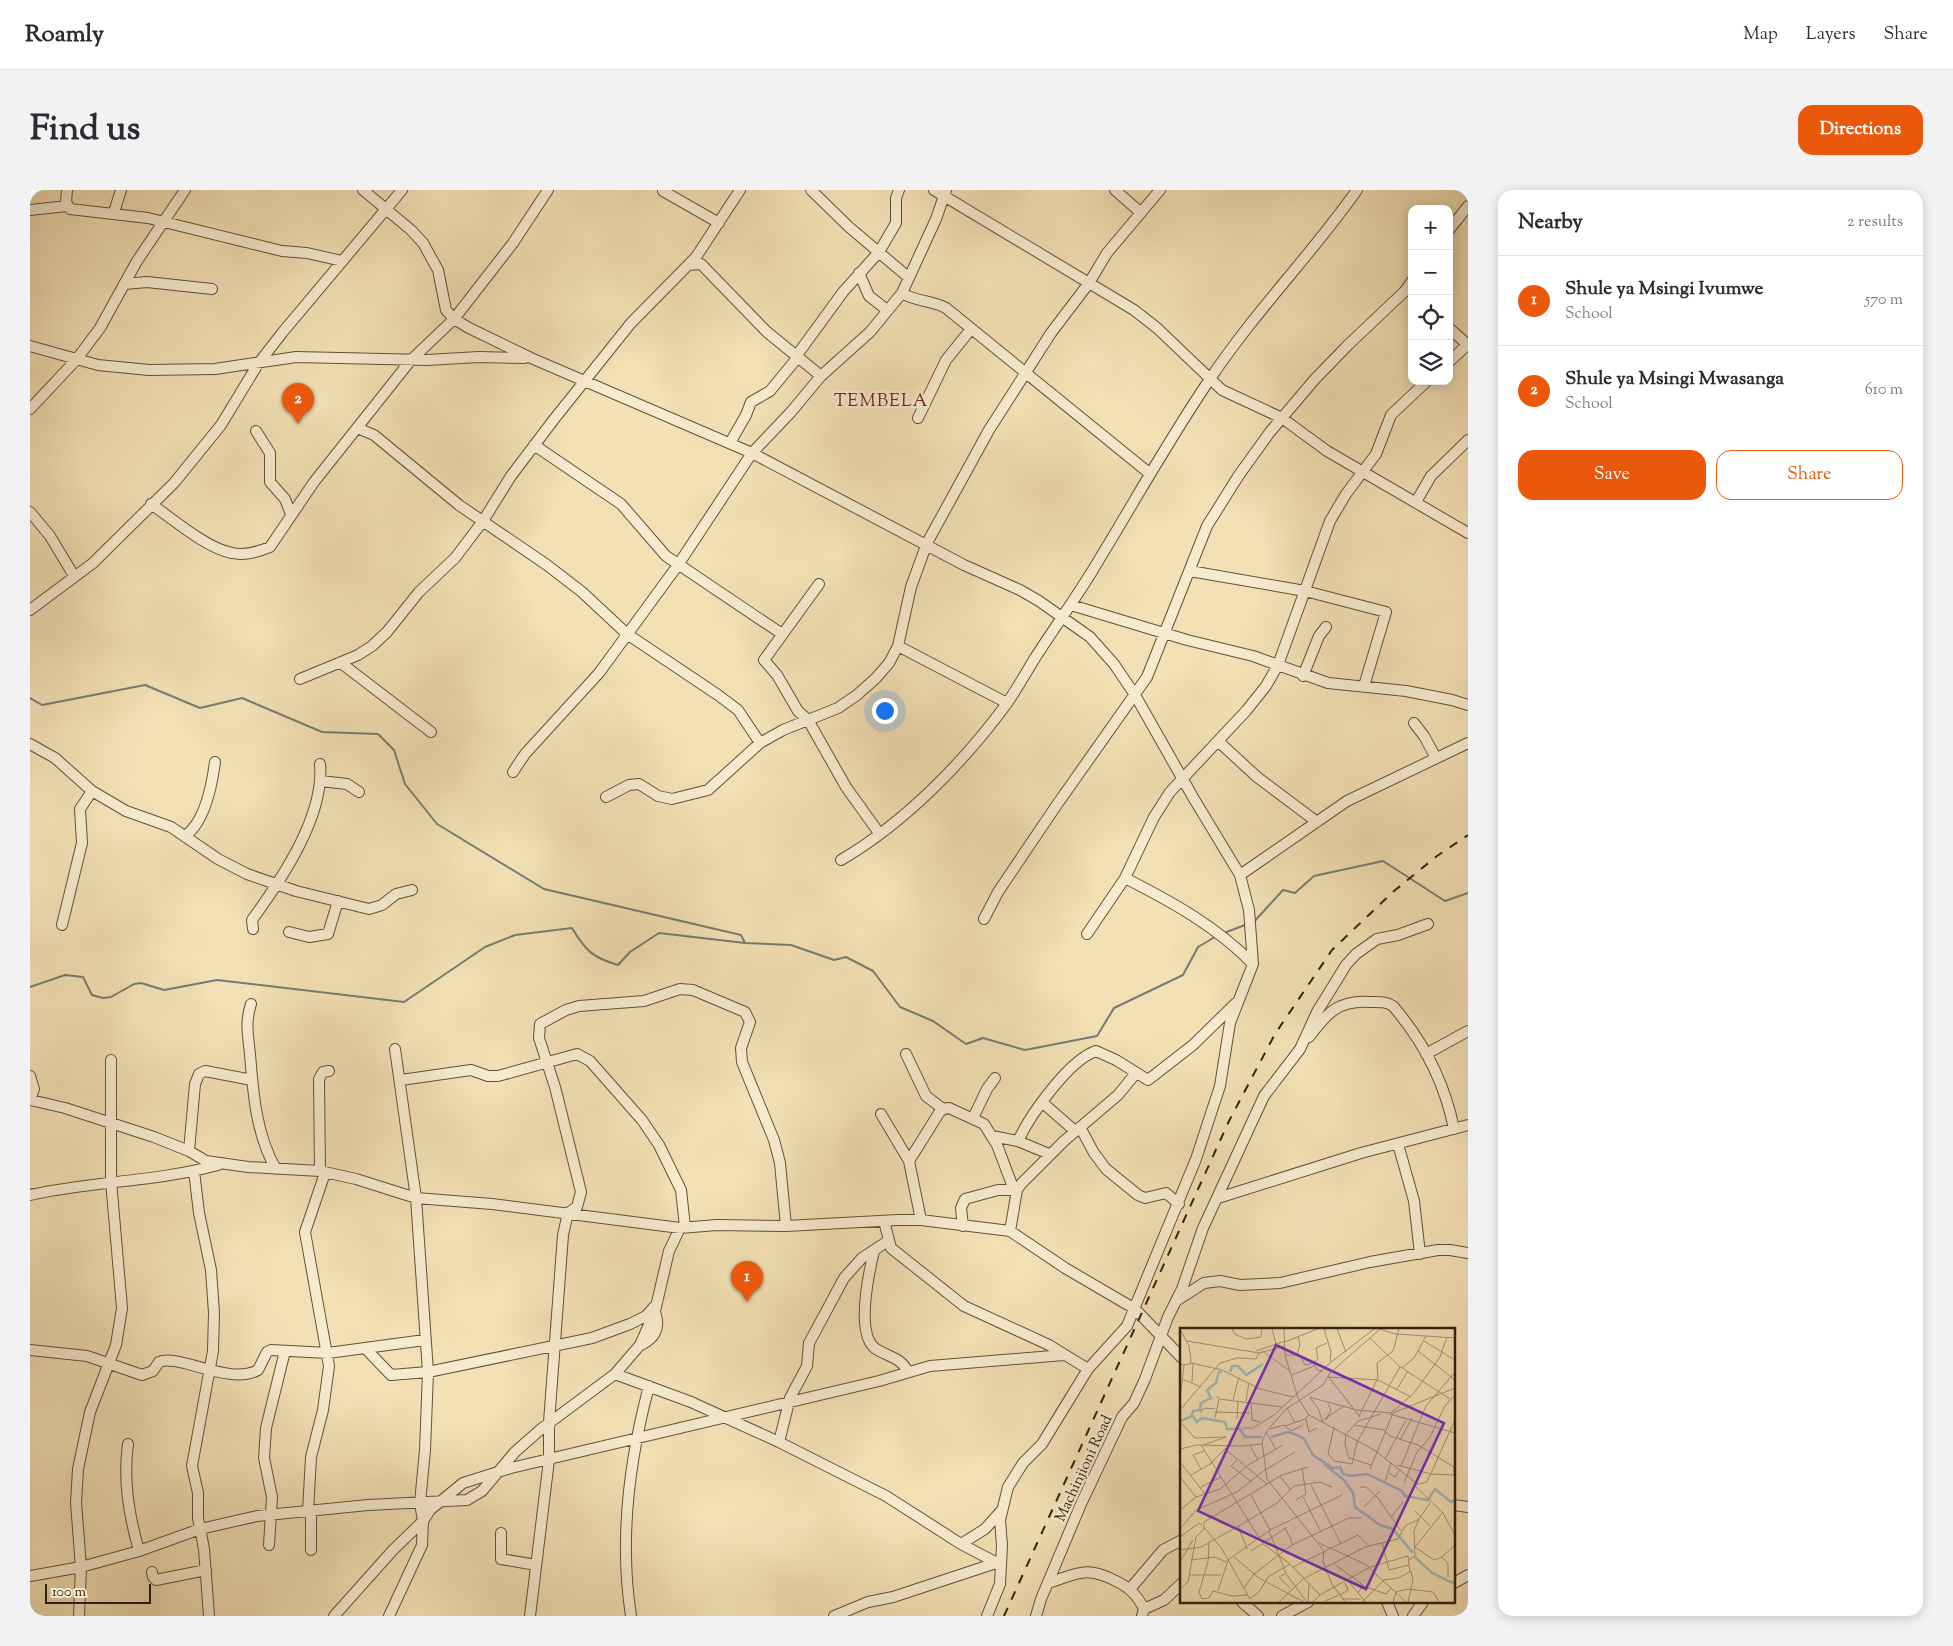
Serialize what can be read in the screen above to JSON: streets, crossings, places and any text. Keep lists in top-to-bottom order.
{
  "streets": {
    "street": ["Machinjioni Road"]
  },
  "districts": ["TEMBELA"],
  "scale_bar": "100 m",
  "page": {
    "header": "Roamly",
    "nav": ["Map", "Layers", "Share"],
    "title": "Find us",
    "buttons": [
      "Directions",
      ["Save", "Share"]
    ],
    "heading": ["Nearby", "2 results"],
    "map_buttons": ["+", "−"],
    "list": [
      {
        "mark": "1",
        "name": "Shule ya Msingi Ivumwe",
        "note": "School",
        "value": "570 m"
      },
      {
        "mark": "2",
        "name": "Shule ya Msingi Mwasanga",
        "note": "School",
        "value": "610 m"
      }
    ],
    "pins": ["2", "1"],
    "scale": "100 m"
  }
}
